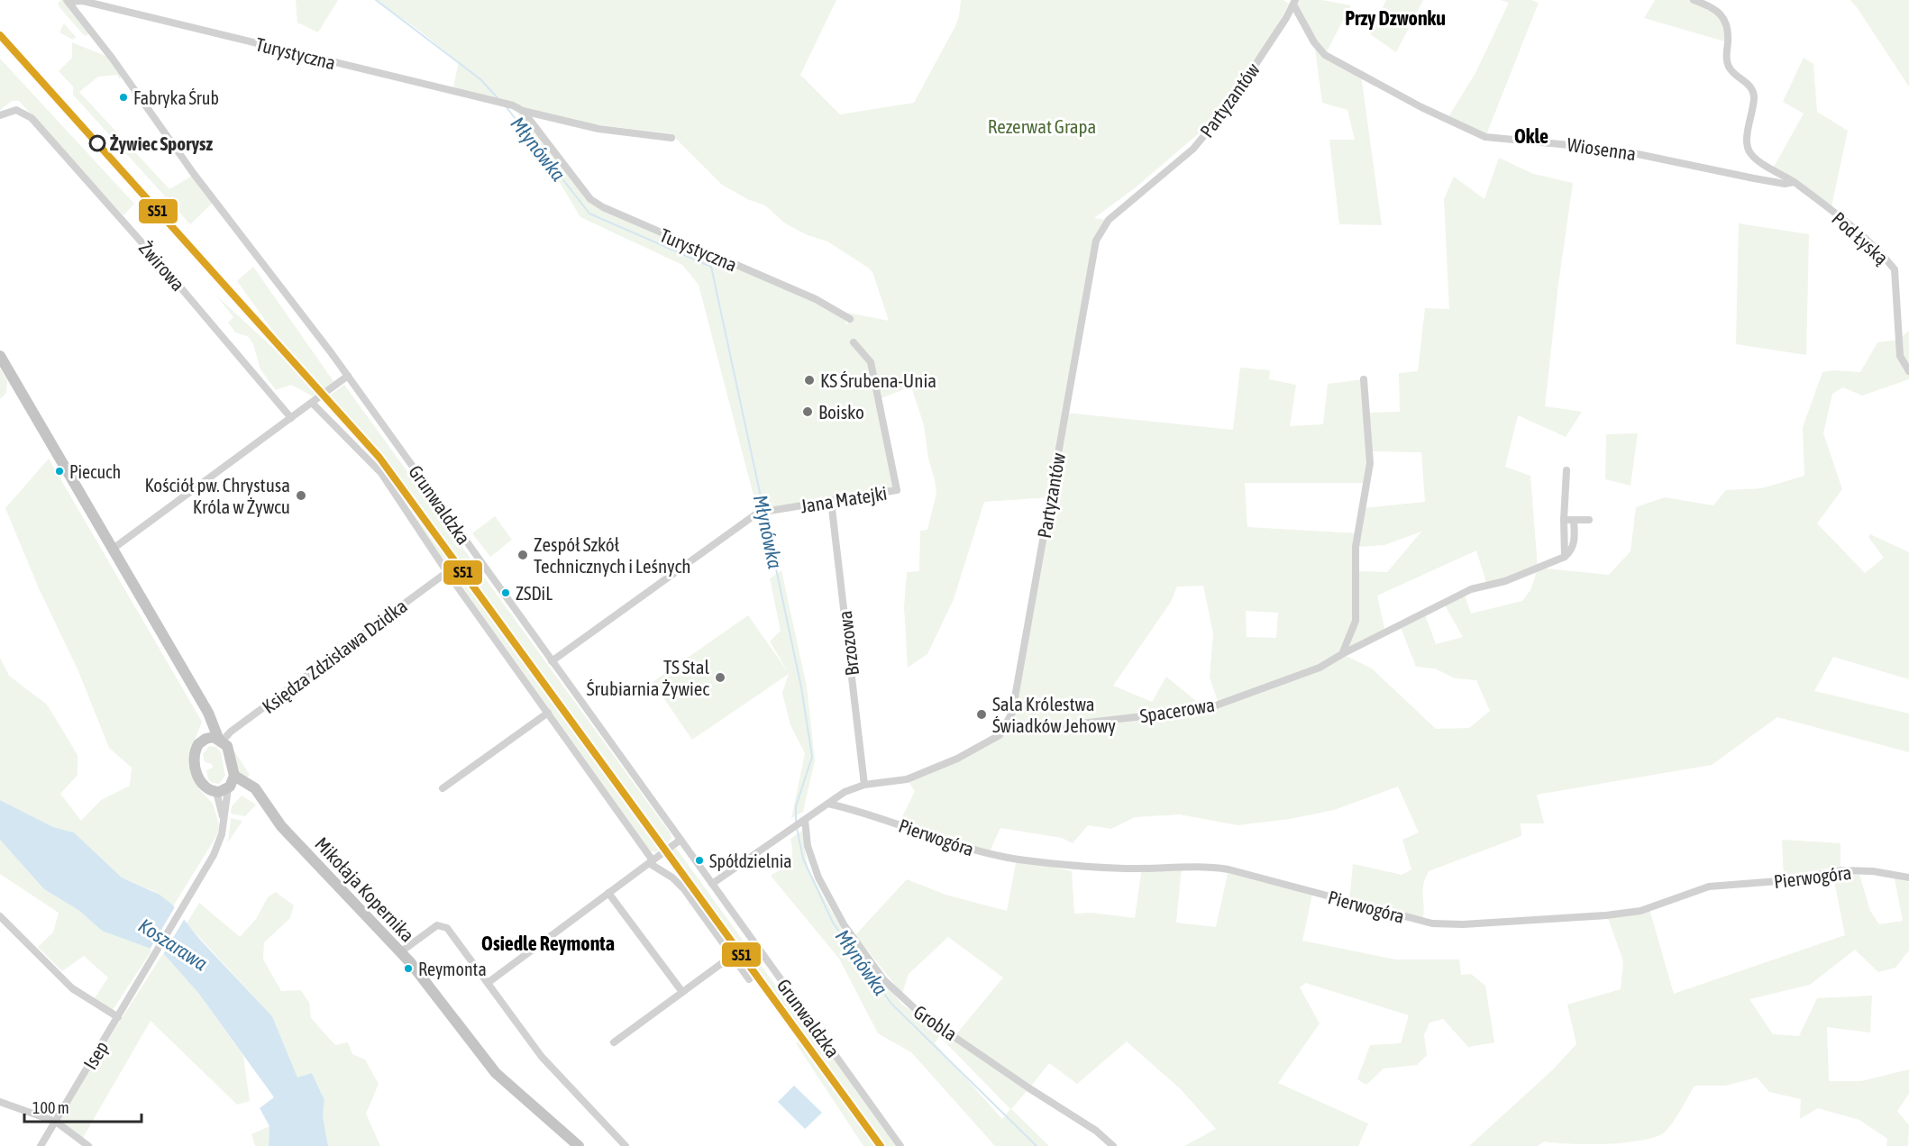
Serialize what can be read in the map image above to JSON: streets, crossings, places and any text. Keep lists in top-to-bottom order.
{
  "streets": {
    "main road": ["Mikołaja Kopernika"],
    "street": [
      "Turystyczna",
      "Partyzantów",
      "Wiosenna",
      "Pod Łyską",
      "Żwirowa",
      "Jana Matejki",
      "Grunwaldzka",
      "Brzozowa",
      "Księdza Zdzisława Dzidka",
      "Spacerowa",
      "Pierwogóra",
      "Grobla",
      "Isep"
    ]
  },
  "crossings": [
    ["Turystyczna", "Grunwaldzka"],
    ["Partyzantów", "Wiosenna"],
    ["Partyzantów", "Grunwaldzka"],
    ["Partyzantów", "Brzozowa"],
    ["Partyzantów", "Spacerowa"],
    ["Partyzantów", "Pierwogóra"],
    ["Partyzantów", "Grobla"],
    ["Wiosenna", "Pod Łyską"],
    ["Jana Matejki", "Grunwaldzka"],
    ["Jana Matejki", "Brzozowa"],
    ["Księdza Zdzisława Dzidka", "Mikołaja Kopernika"]
  ],
  "districts": ["Przy Dzwonku", "Okle", "Osiedle Reymonta"],
  "water": ["Młynówka", "Koszarawa"],
  "parks": ["Rezerwat Grapa"],
  "places": [
    "Fabryka Śrub",
    "Żywiec Sporysz",
    "KS Śrubena-Unia",
    "Boisko",
    "Piecuch",
    "Kościół pw. Chrystusa Króla w Żywcu",
    "Zespół Szkół Technicznych i Leśnych",
    "ZSDiL",
    "TS Stal Śrubiarnia Żywiec",
    "Sala Królestwa Świadków Jehowy",
    "Spółdzielnia",
    "Reymonta"
  ],
  "lines": ["transit line S51"],
  "scale_bar": "100 m"
}
